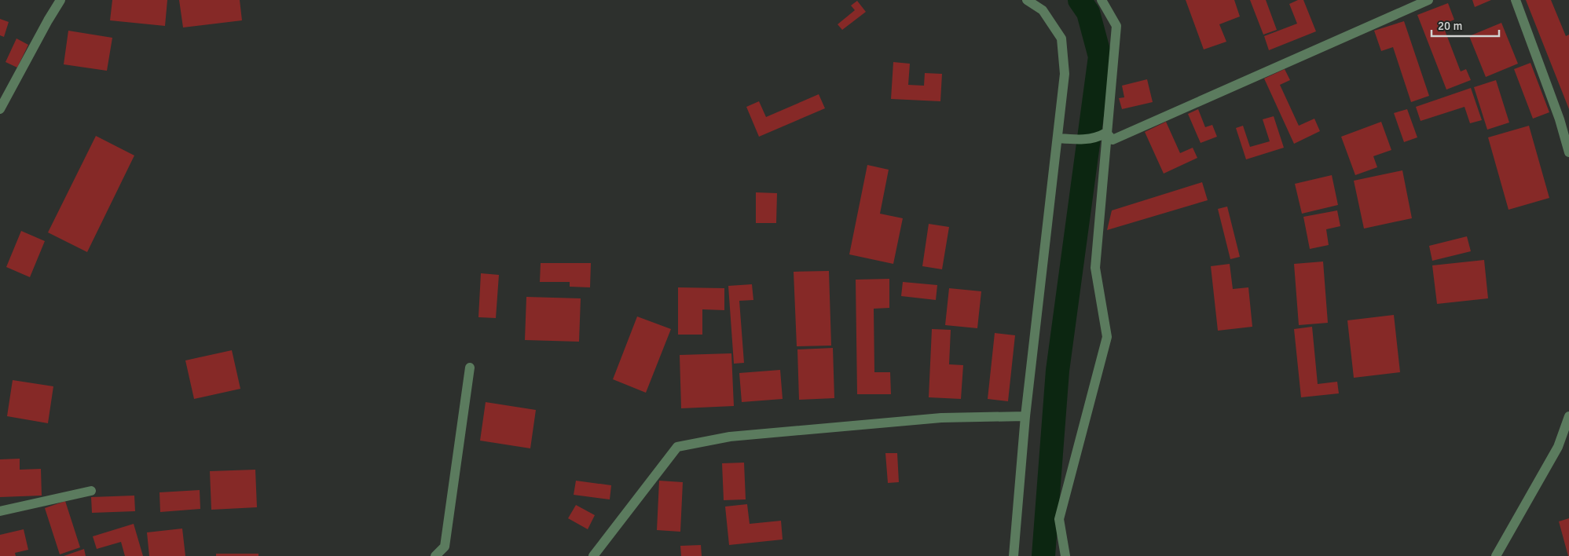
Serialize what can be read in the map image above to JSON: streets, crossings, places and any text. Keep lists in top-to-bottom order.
{
  "scale_bar": "20 m"
}
